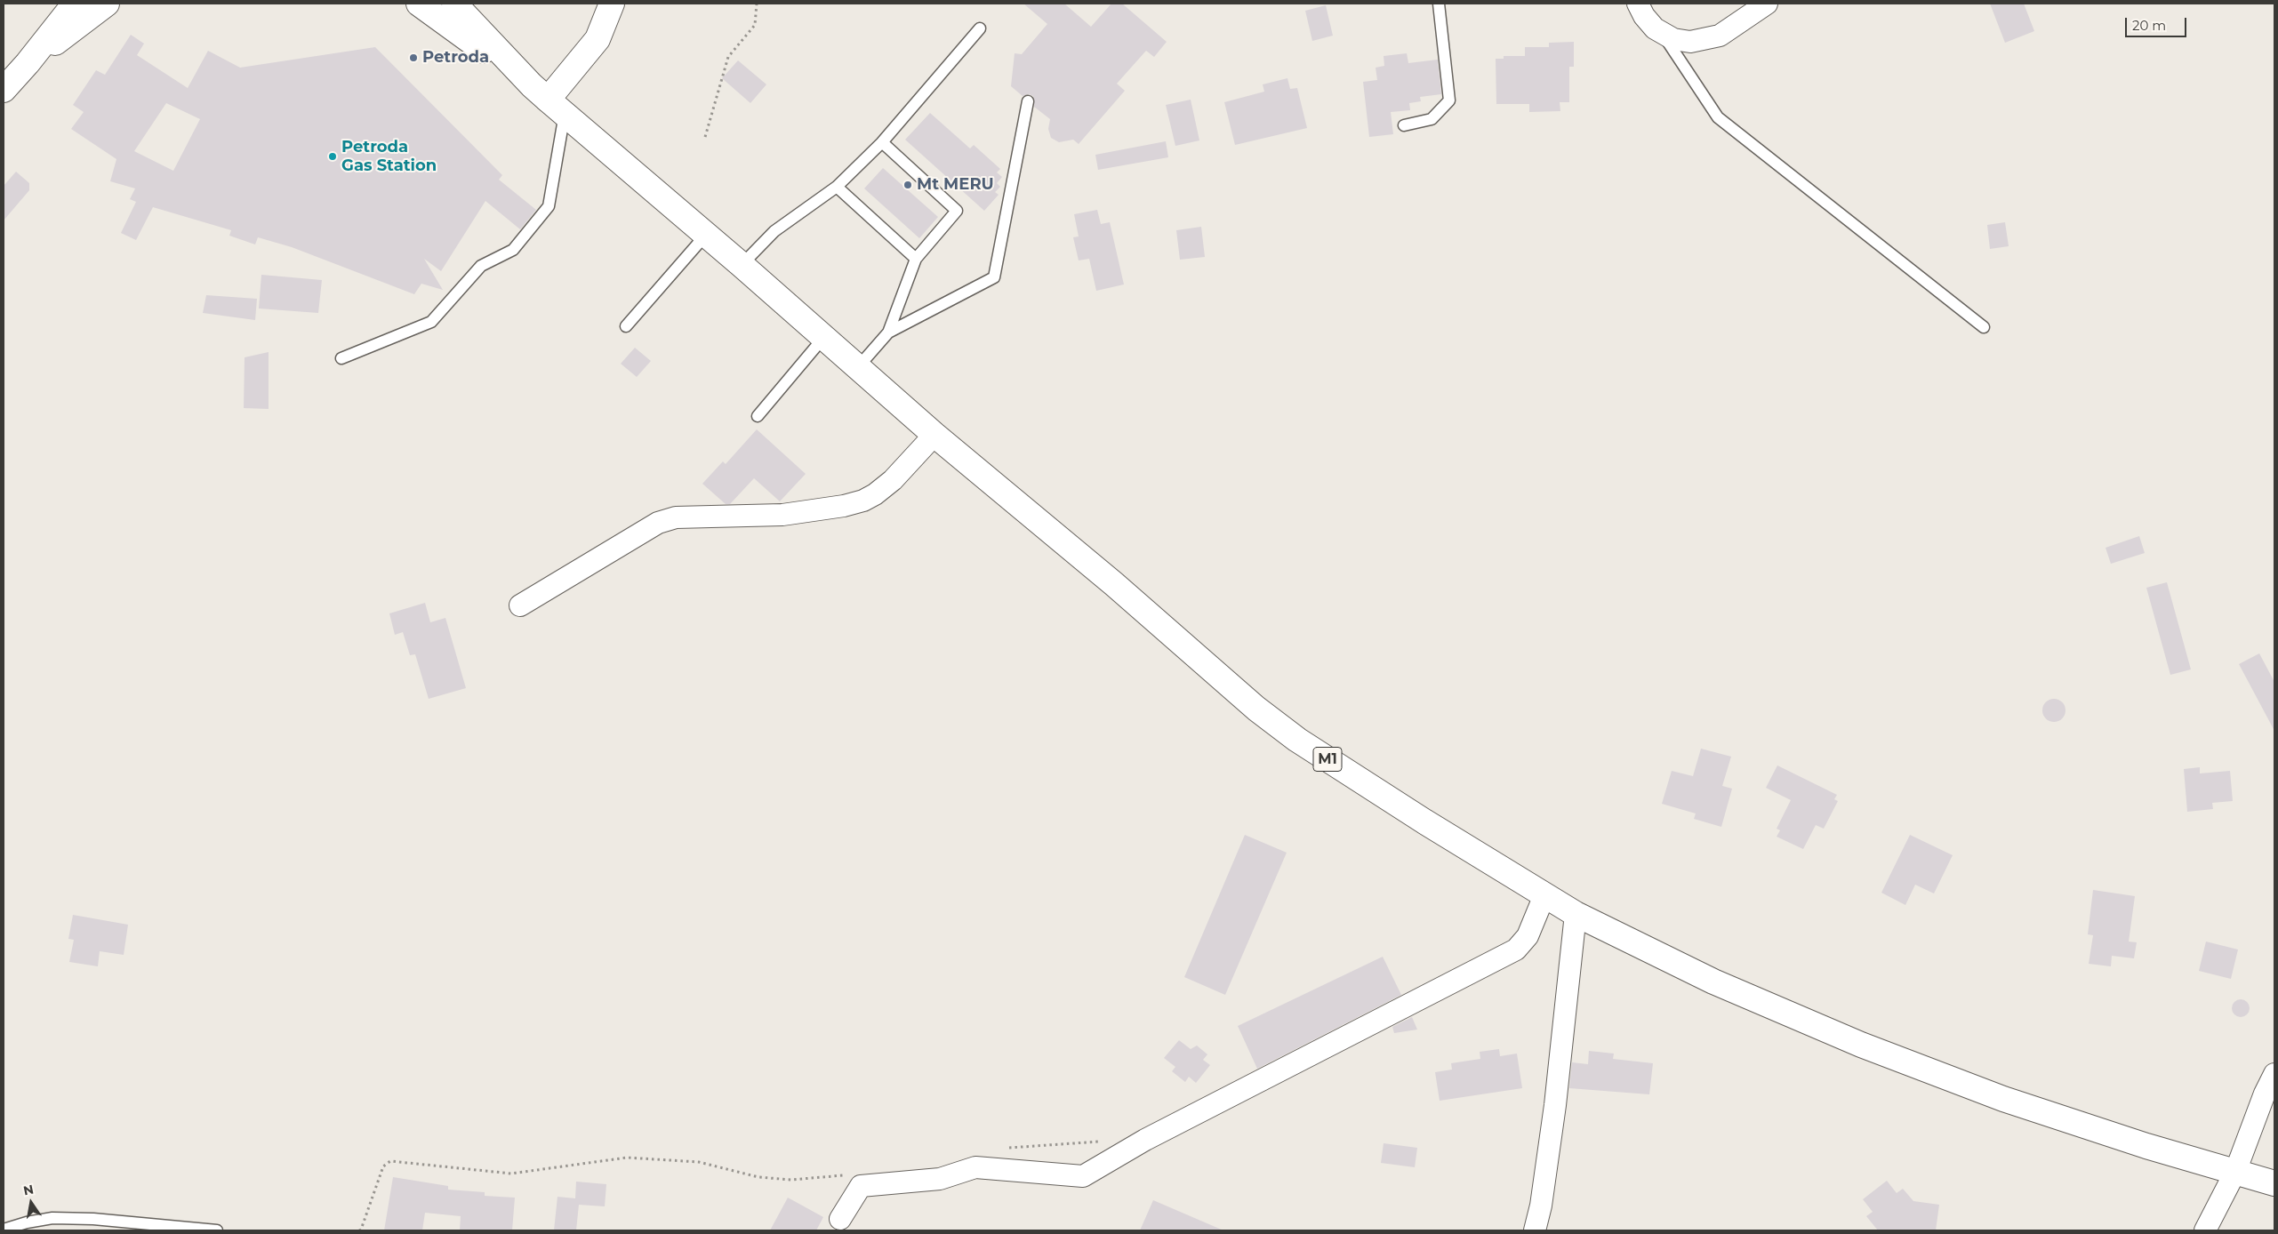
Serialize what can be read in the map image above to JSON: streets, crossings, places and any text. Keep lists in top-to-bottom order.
{
  "streets": {
    "main road": ["M1"]
  },
  "places": ["Petroda", "Petroda Gas Station", "Mt MERU"],
  "scale_bar": "20 m",
  "north": "top"
}
